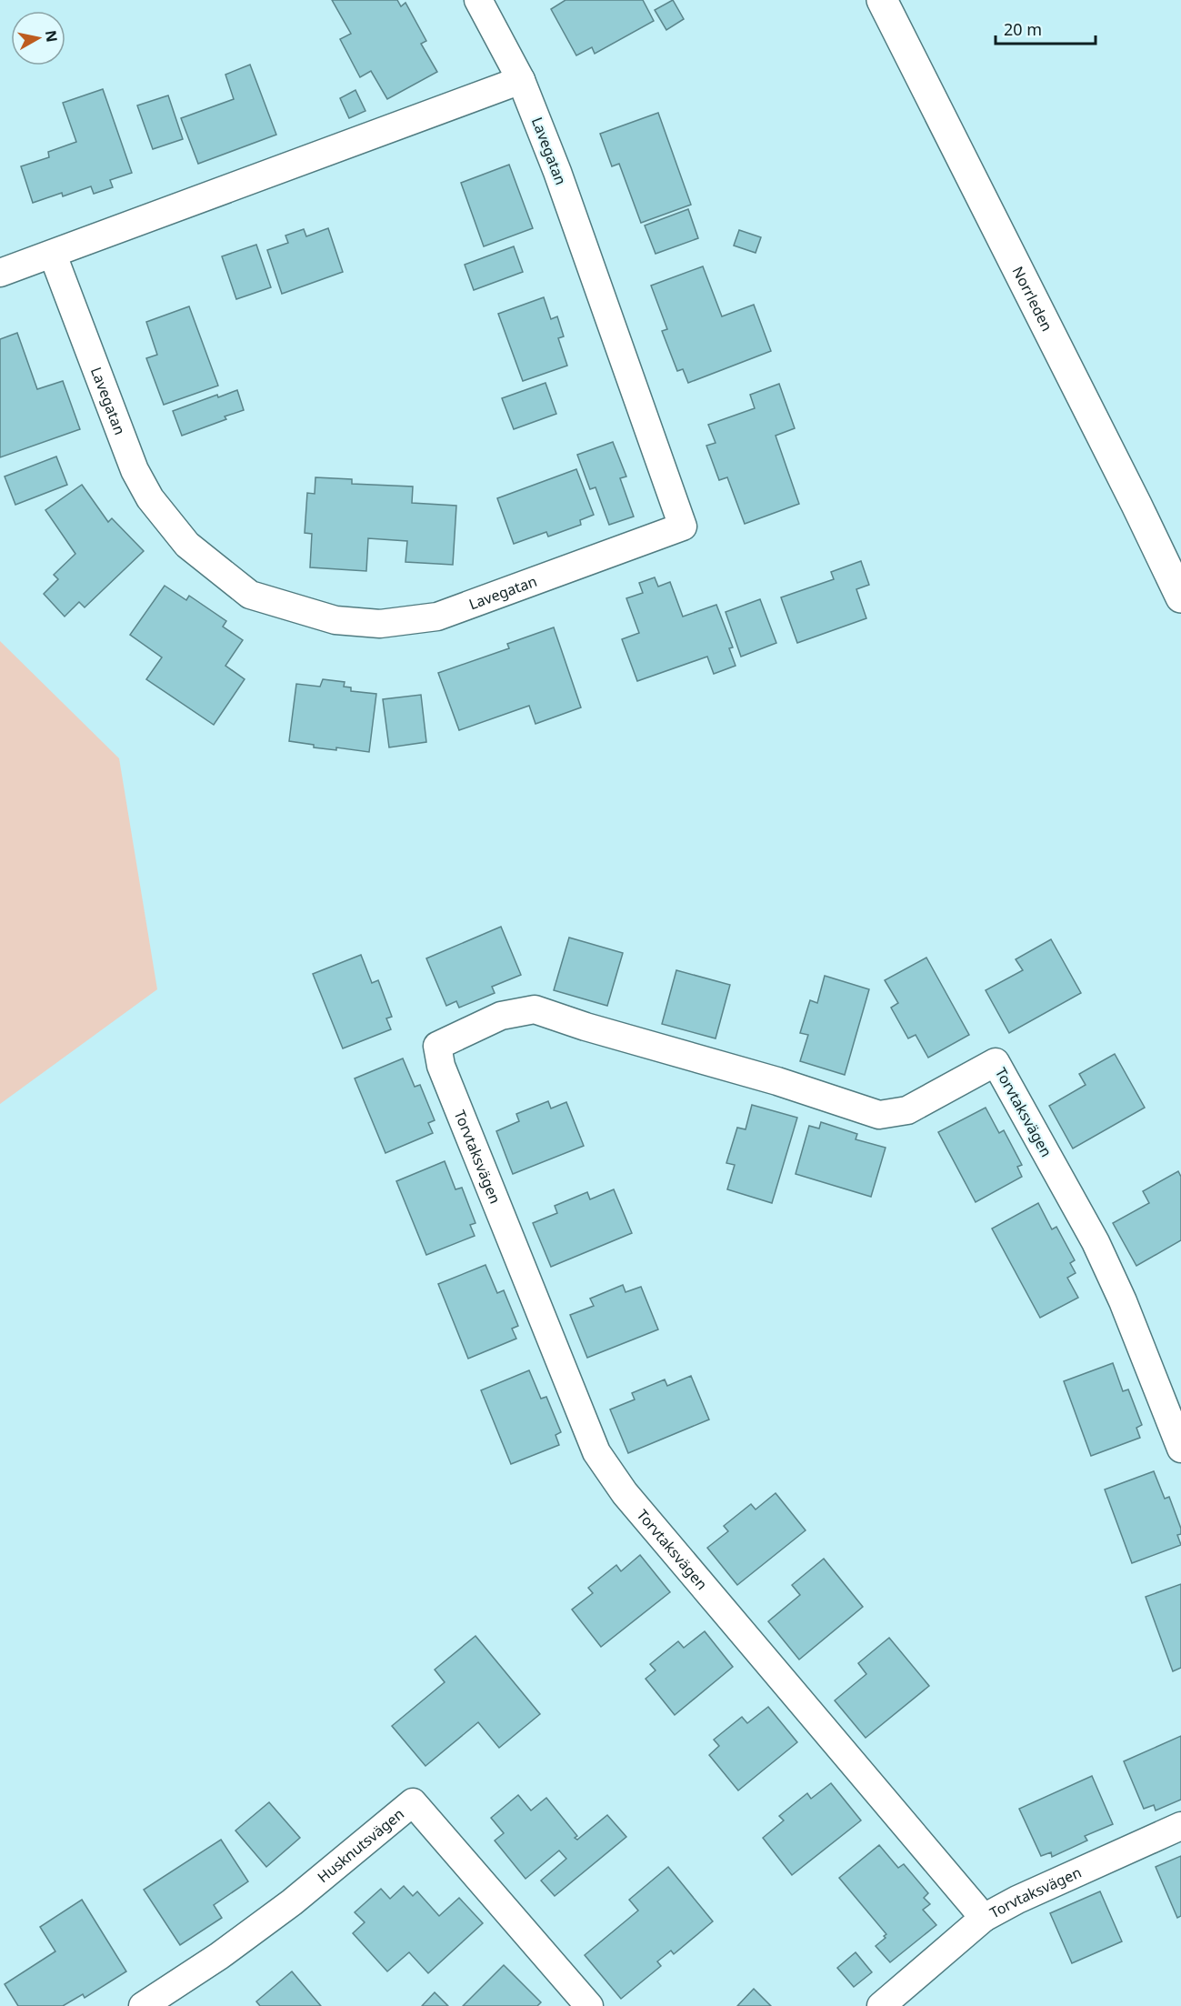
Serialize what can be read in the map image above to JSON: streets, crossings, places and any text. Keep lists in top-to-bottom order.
{
  "streets": {
    "main road": ["Norrleden"],
    "street": ["Lavegatan", "Torvtaksvägen", "Husknutsvägen"]
  },
  "scale_bar": "20 m",
  "north": "right"
}
